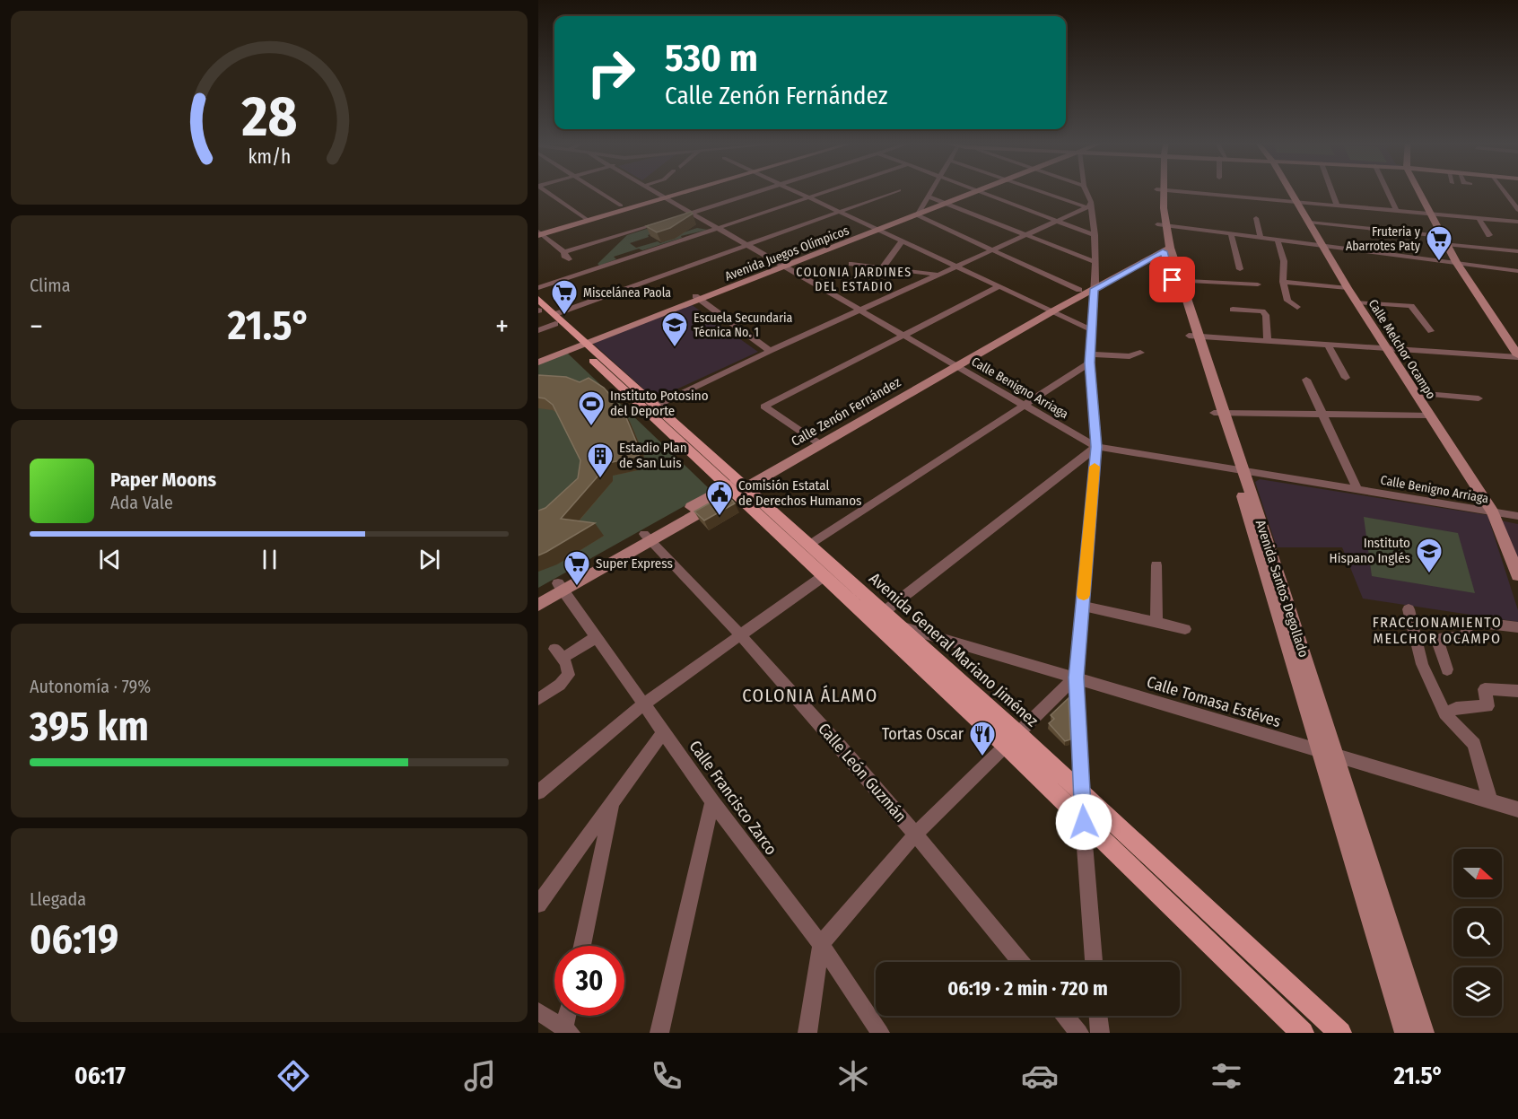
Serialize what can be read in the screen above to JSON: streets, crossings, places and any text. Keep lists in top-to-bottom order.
{
  "streets": {
    "main road": ["Avenida General Mariano Jiménez"],
    "street": [
      "Avenida Juegos Olímpicos",
      "Calle Melchor Ocampo",
      "Calle Benigno Arriaga",
      "Calle Zenón Fernández",
      "Avenida Santos Degollado",
      "Calle Tomasa Estéves",
      "Calle León Guzmán",
      "Calle Francisco Zarco"
    ]
  },
  "crossings": [
    ["Avenida Juegos Olímpicos", "Calle Benigno Arriaga"],
    ["Avenida Juegos Olímpicos", "Avenida General Mariano Jiménez"],
    ["Calle Melchor Ocampo", "Calle Benigno Arriaga"],
    ["Calle Benigno Arriaga", "Calle Zenón Fernández"],
    ["Calle Benigno Arriaga", "Avenida Santos Degollado"],
    ["Calle Zenón Fernández", "Avenida Santos Degollado"],
    ["Calle Zenón Fernández", "Avenida General Mariano Jiménez"],
    ["Calle Zenón Fernández", "Calle León Guzmán"],
    ["Calle Zenón Fernández", "Calle Francisco Zarco"],
    ["Avenida Santos Degollado", "Calle Tomasa Estéves"],
    ["Avenida General Mariano Jiménez", "Calle Tomasa Estéves"]
  ],
  "districts": ["COLONIA JARDINES DEL ESTADIO", "FRACCIONAMIENTO MELCHOR OCAMPO", "COLONIA ÁLAMO"],
  "places": {
    "supermarket": ["Fruteria y Abarrotes Paty", "Miscelánea Paola", "Super Express"],
    "school or university": ["Escuela Secundaria Técnica No. 1", "Instituto Hispano Inglés"],
    "sports": ["Instituto Potosino del Deporte"],
    "building": ["Estadio Plan de San Luis"],
    "public building": ["Comisión Estatal de Derechos Humanos"],
    "restaurant": ["Tortas Oscar"]
  },
  "north": "right",
  "page": {
    "turn": ["530 m", "Calle Zenón Fernández"],
    "tile": [
      "Clima",
      ["Autonomía · 79%", "395 km"],
      ["Llegada", "06:19"]
    ],
    "heat": ["−", "21.5°", "+"],
    "song": ["Paper Moons", "Ada Vale"],
    "limit": "30",
    "trip": "06:19 · 2 min · 720 m",
    "tabs": ["06:17", "21.5°"],
    "gauge": ["28", "km/h"]
  }
}
